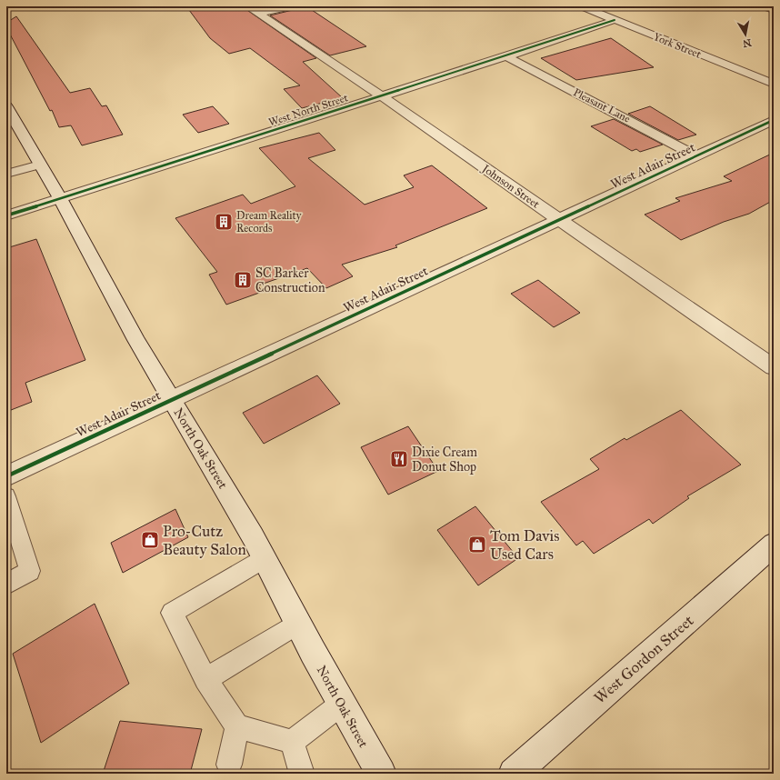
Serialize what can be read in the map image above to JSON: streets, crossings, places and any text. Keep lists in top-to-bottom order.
{
  "streets": {
    "street": [
      "York Street",
      "Pleasant Lane",
      "West North Street",
      "West Adair Street",
      "Johnson Street",
      "North Oak Street",
      "West Gordon Street"
    ]
  },
  "crossings": [
    ["York Street", "West North Street"],
    ["Pleasant Lane", "West North Street"],
    ["Pleasant Lane", "West Adair Street"],
    ["West North Street", "Johnson Street"],
    ["West North Street", "North Oak Street"],
    ["West Adair Street", "Johnson Street"],
    ["West Adair Street", "North Oak Street"]
  ],
  "places": {
    "building": ["Dream Reality Records", "SC Barker Construction"],
    "restaurant": ["Dixie Cream Donut Shop"],
    "shop": ["Pro-Cutz Beauty Salon", "Tom Davis Used Cars"]
  },
  "north": "bottom"
}
